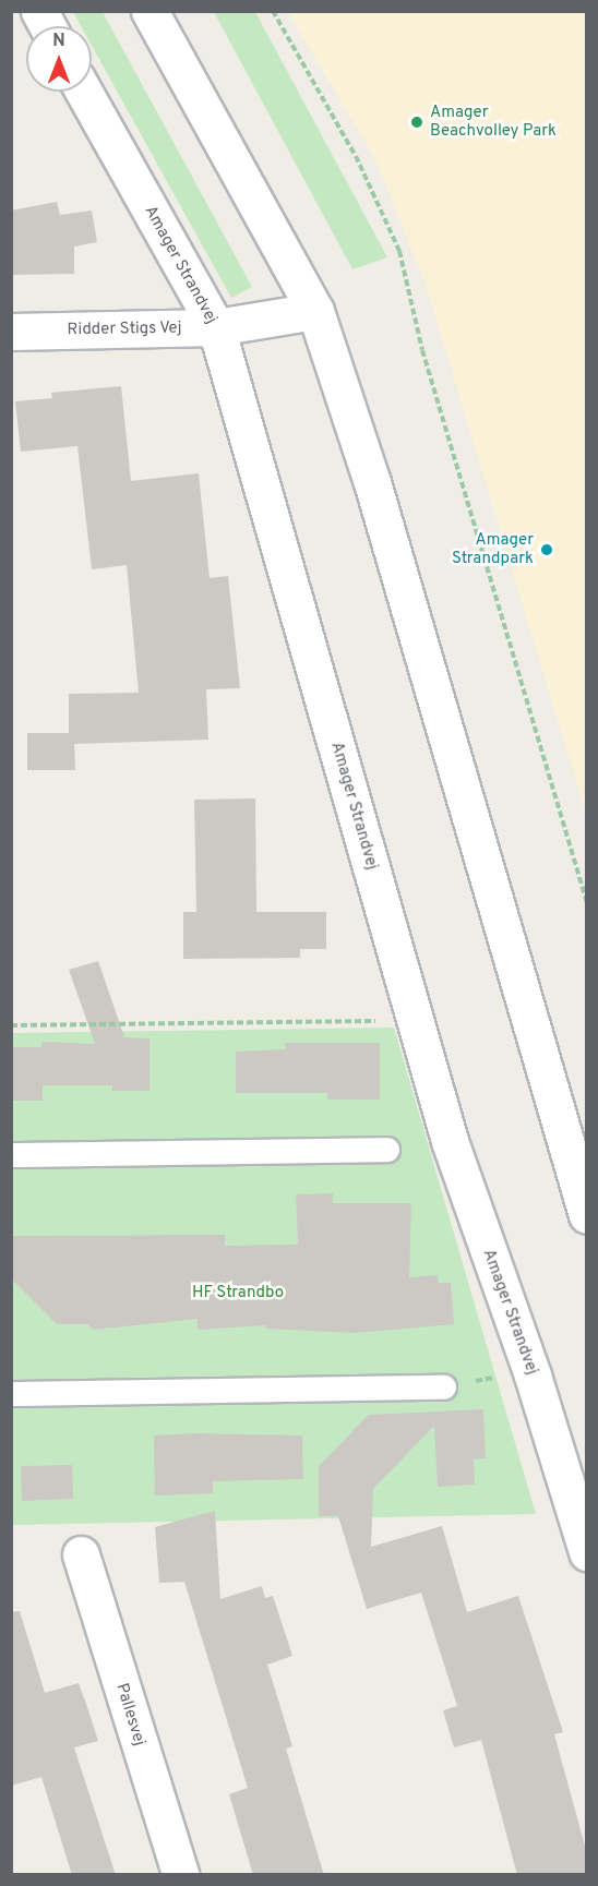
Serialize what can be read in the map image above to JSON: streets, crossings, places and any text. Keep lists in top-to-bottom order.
{
  "streets": {
    "street": ["Amager Strandvej", "Ridder Stigs Vej", "Pallesvej"]
  },
  "crossings": [
    ["Amager Strandvej", "Ridder Stigs Vej"]
  ],
  "parks": ["HF Strandbo"],
  "places": ["Amager Beachvolley Park", "Amager Strandpark"],
  "north": "top"
}
